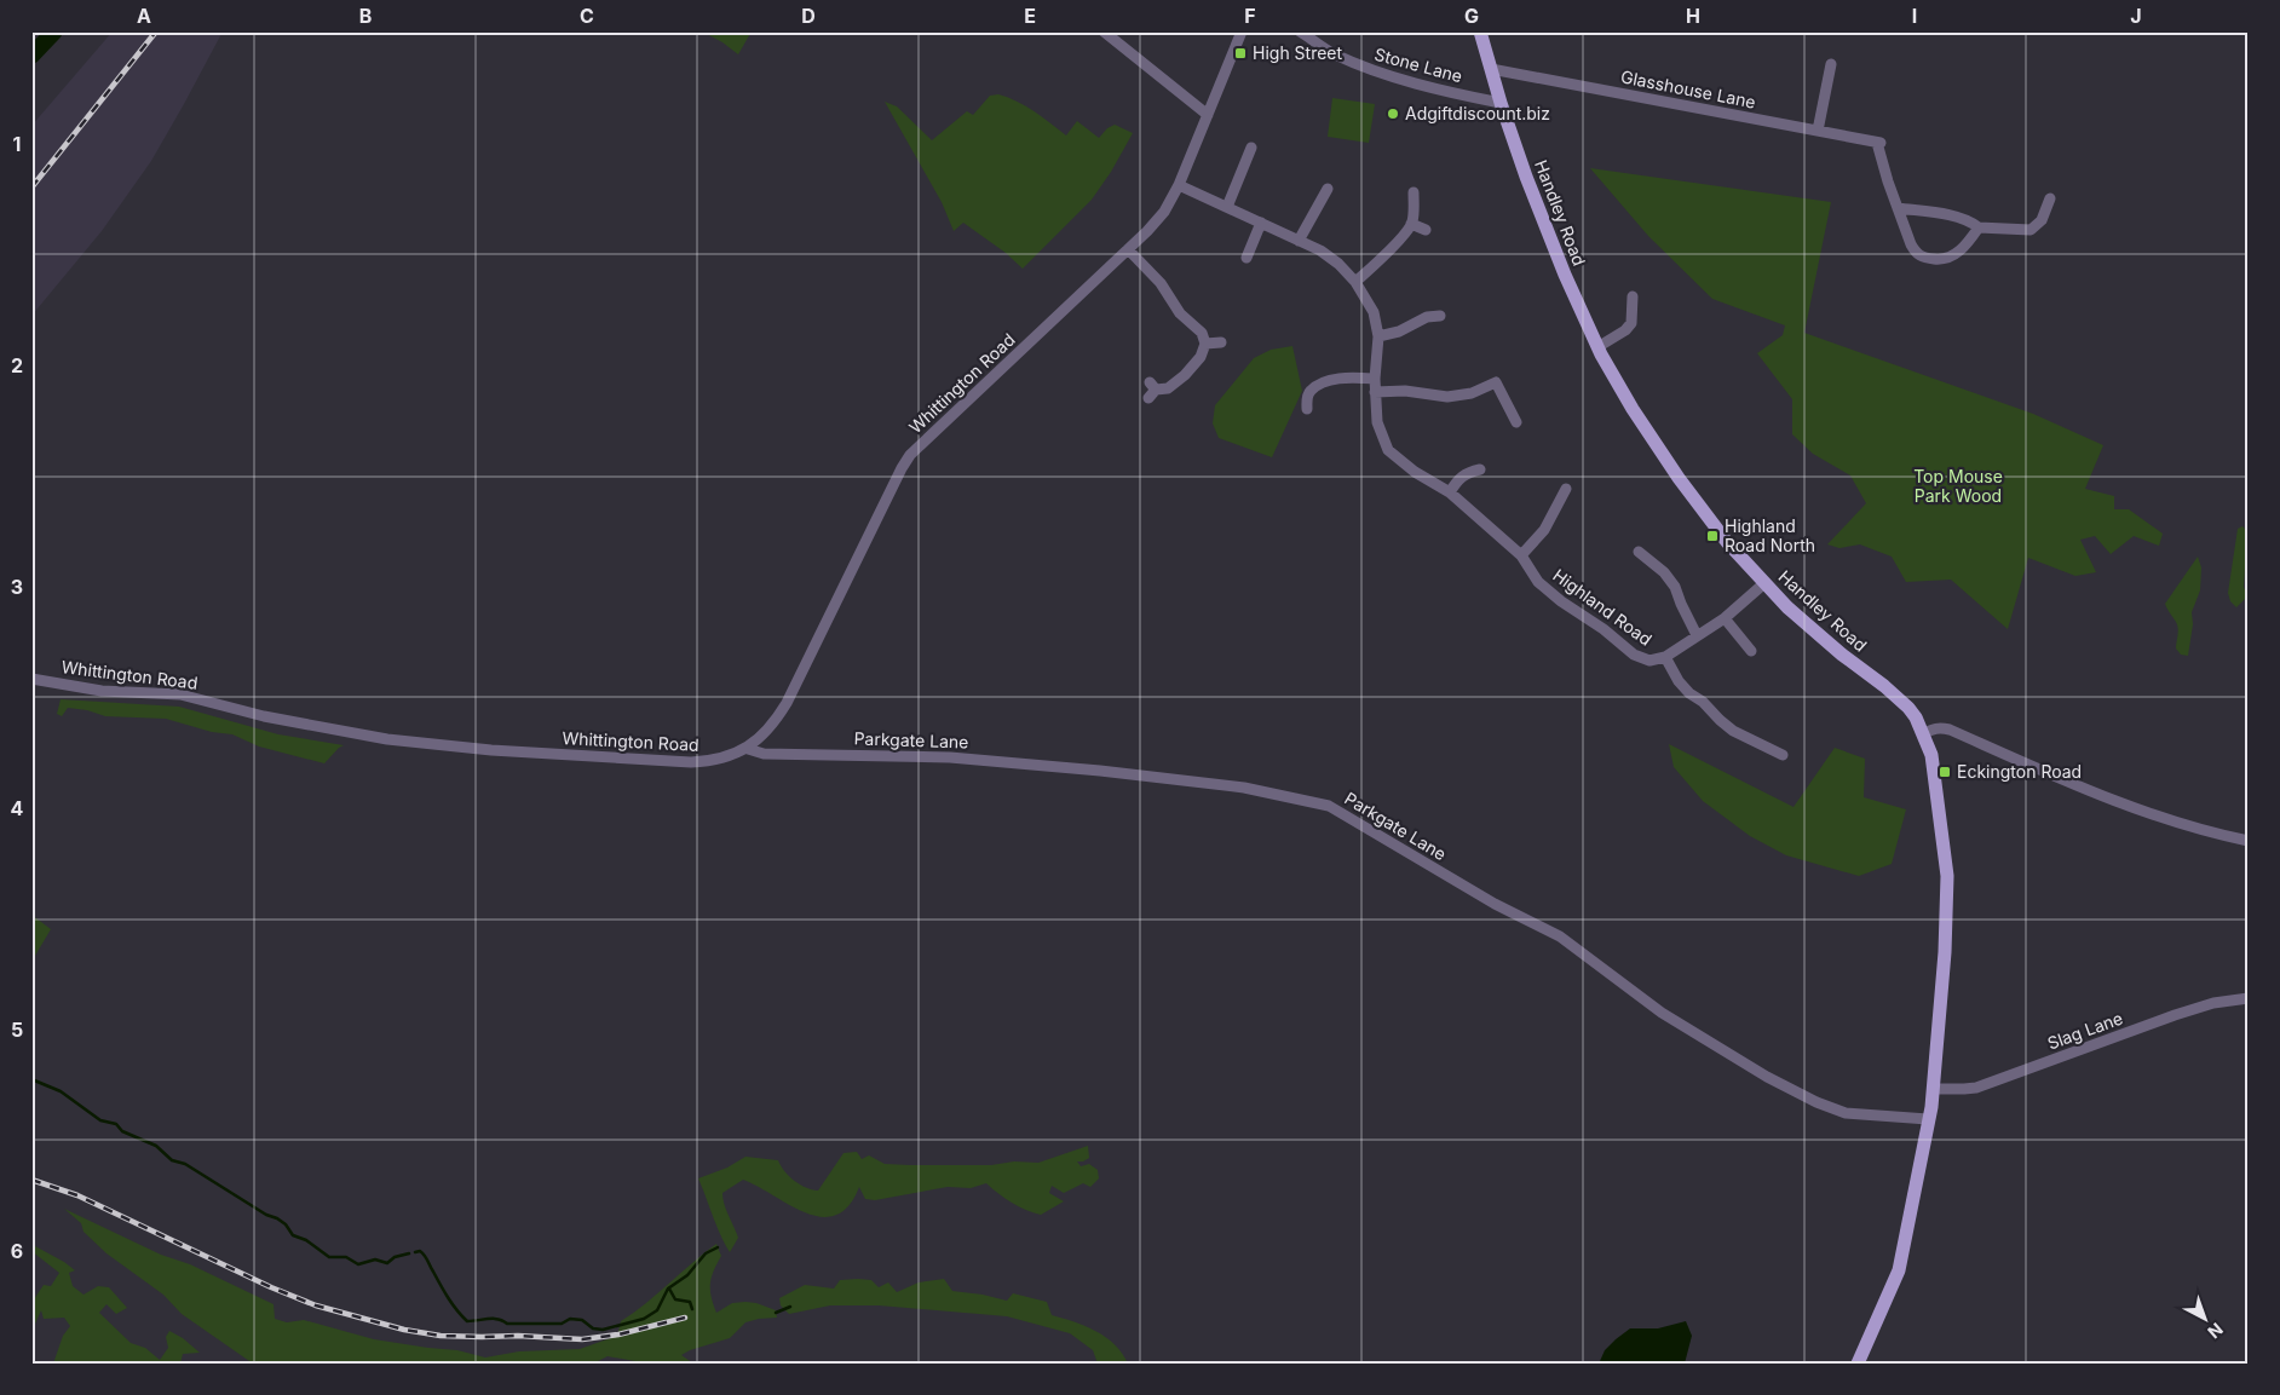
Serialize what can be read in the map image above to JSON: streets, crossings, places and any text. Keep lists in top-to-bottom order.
{
  "streets": {
    "main road": ["Handley Road"],
    "street": [
      "Stone Lane",
      "Glasshouse Lane",
      "Whittington Road",
      "Highland Road",
      "Parkgate Lane",
      "Slag Lane"
    ]
  },
  "crossings": [
    ["Stone Lane", "Handley Road"],
    ["Glasshouse Lane", "Handley Road"],
    ["Handley Road", "Highland Road"],
    ["Whittington Road", "Parkgate Lane"]
  ],
  "parks": ["Top Mouse Park Wood"],
  "places": {
    "transit": ["High Street", "Highland Road North", "Eckington Road"],
    "other": ["Adgiftdiscount.biz"]
  },
  "north": "bottom right",
  "grid": {
    "columns": [
      "A",
      "B",
      "C",
      "D",
      "E",
      "F",
      "G",
      "H",
      "I",
      "J"
    ],
    "rows": [
      "1",
      "2",
      "3",
      "4",
      "5",
      "6"
    ]
  }
}
